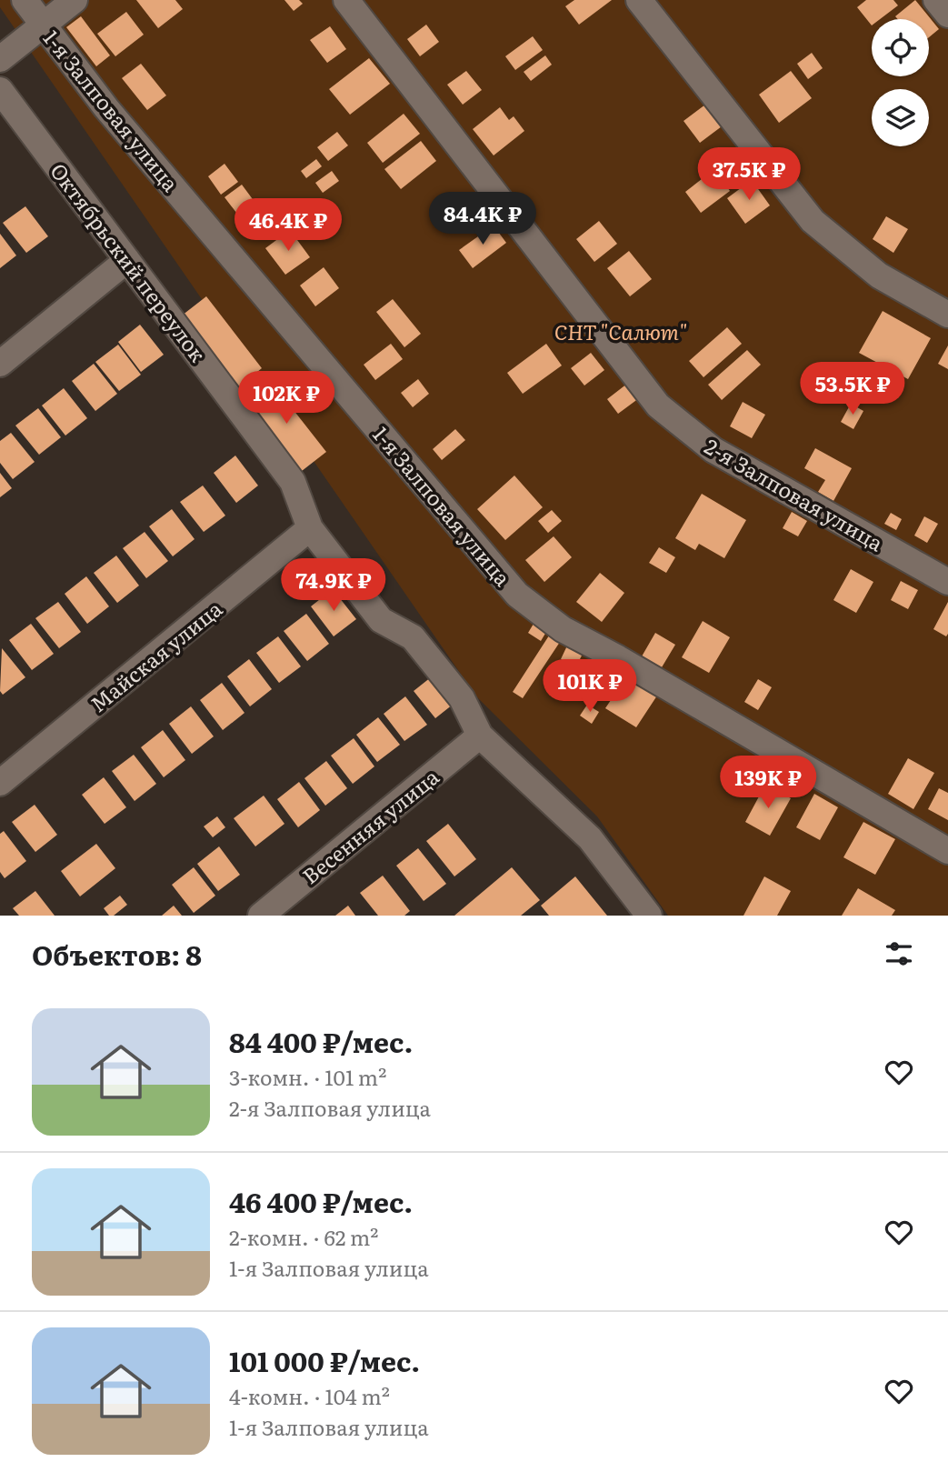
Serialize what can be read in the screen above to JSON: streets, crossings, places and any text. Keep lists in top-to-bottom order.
{
  "streets": {
    "street": [
      "1-я Залповая улица",
      "Октябрьский переулок",
      "2-я Залповая улица",
      "Майская улица",
      "Весенняя улица"
    ]
  },
  "crossings": [
    ["Октябрьский переулок", "Майская улица"],
    ["Октябрьский переулок", "Весенняя улица"]
  ],
  "parks": ["СНТ \"Салют\""],
  "page": {
    "price": [
      "37.5K ₽",
      "84.4K ₽",
      "46.4K ₽",
      "53.5K ₽",
      "102K ₽",
      "74.9K ₽",
      "101K ₽",
      "139K ₽"
    ],
    "heading": "Объектов: 8",
    "list": [
      {
        "name": "84 400 ₽/мес.",
        "note": "3-комн. · 101 m² · 2-я Залповая улица"
      },
      {
        "name": "46 400 ₽/мес.",
        "note": "2-комн. · 62 m² · 1-я Залповая улица"
      },
      {
        "name": "101 000 ₽/мес.",
        "note": "4-комн. · 104 m² · 1-я Залповая улица"
      }
    ]
  }
}
